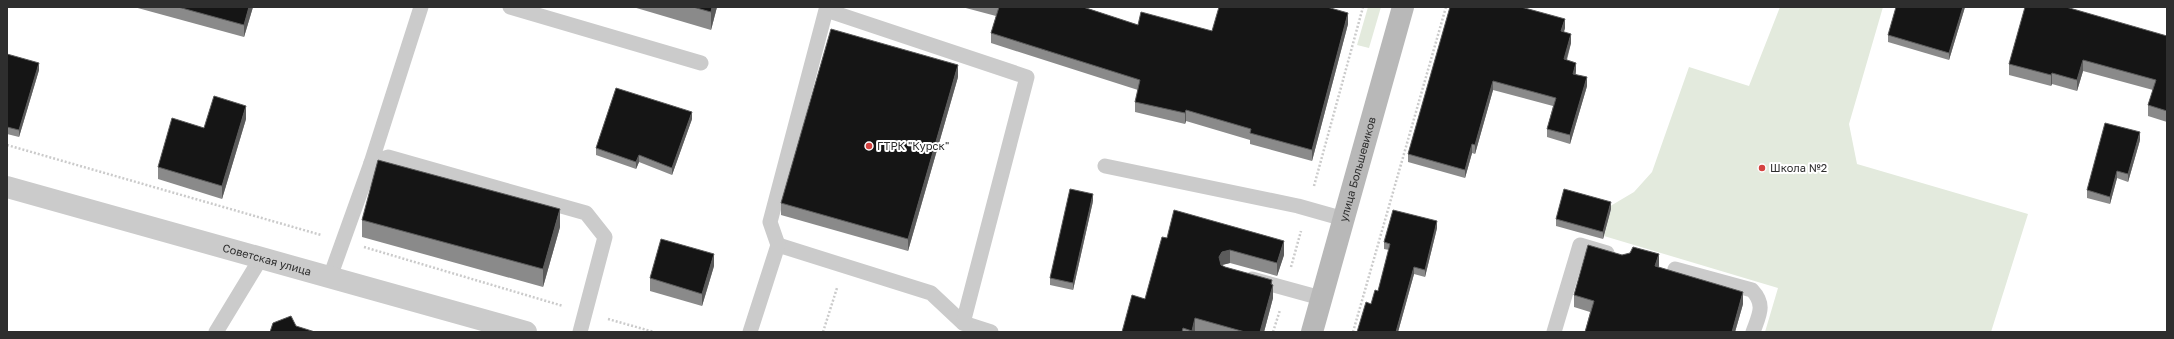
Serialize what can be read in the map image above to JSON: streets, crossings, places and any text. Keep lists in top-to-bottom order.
{
  "streets": {
    "main road": ["улица Большевиков"],
    "street": ["Советская улица"]
  },
  "places": ["ГТРК \"Курск\"", "Школа №2"]
}
